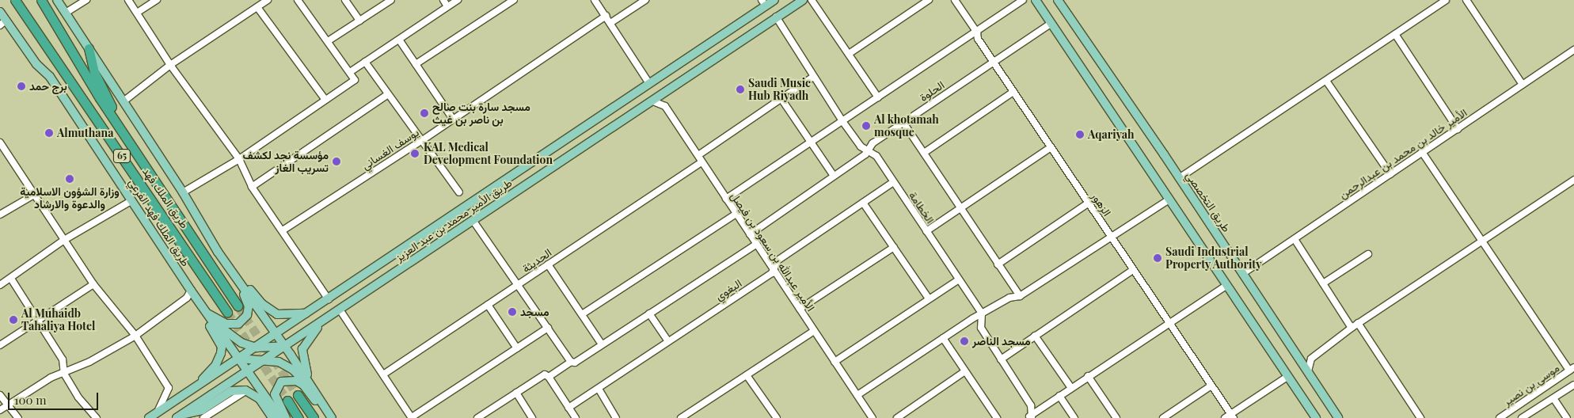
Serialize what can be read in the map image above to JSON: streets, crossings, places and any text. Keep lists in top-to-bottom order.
{
  "streets": {
    "highway": ["65", "طريق الملك فهد"],
    "main road": ["طريق التخصصي", "طريق الأمير محمد بن عبد العزيز", "طريق الملك فهد الفرعي"],
    "street": [
      "الحلوة",
      "يوسف الغساني",
      "الأمير خالد بن محمد بن عبدالرحمن",
      "الزهور",
      "الخطامة",
      "الأمير عبدالله بن سعود بن فيصل",
      "الحديثة",
      "البغوي",
      "موسى بن نصير"
    ]
  },
  "crossings": [
    ["الحلوة", "الزهور"],
    ["الحلوة", "الخطامة"],
    ["الحلوة", "الأمير عبدالله بن سعود بن فيصل"],
    ["الأمير خالد بن محمد بن عبدالرحمن", "طريق التخصصي"],
    ["الخطامة", "طريق الأمير محمد بن عبد العزيز"],
    ["الخطامة", "البغوي"],
    ["طريق الأمير محمد بن عبد العزيز", "الأمير عبدالله بن سعود بن فيصل"],
    ["الأمير عبدالله بن سعود بن فيصل", "الحديثة"],
    ["الأمير عبدالله بن سعود بن فيصل", "البغوي"]
  ],
  "places": [
    "برج حمد",
    "Saudi Music Hub Riyadh",
    "مسجد سارة بنت صالح بن ناصر بن غيث",
    "Al khotamah mosque",
    "Almuthana",
    "Aqariyah",
    "KAL Medical Development Foundation",
    "مؤسسة نجد لكشف تسريب الغاز",
    "وزارة الشؤون الاسلامية والدعوة والارشاد",
    "Saudi Industrial Property Authority",
    "مسجد",
    "Al Muhaidb Tahaliya Hotel",
    "مسجد الناصر"
  ],
  "scale_bar": "100 m"
}
